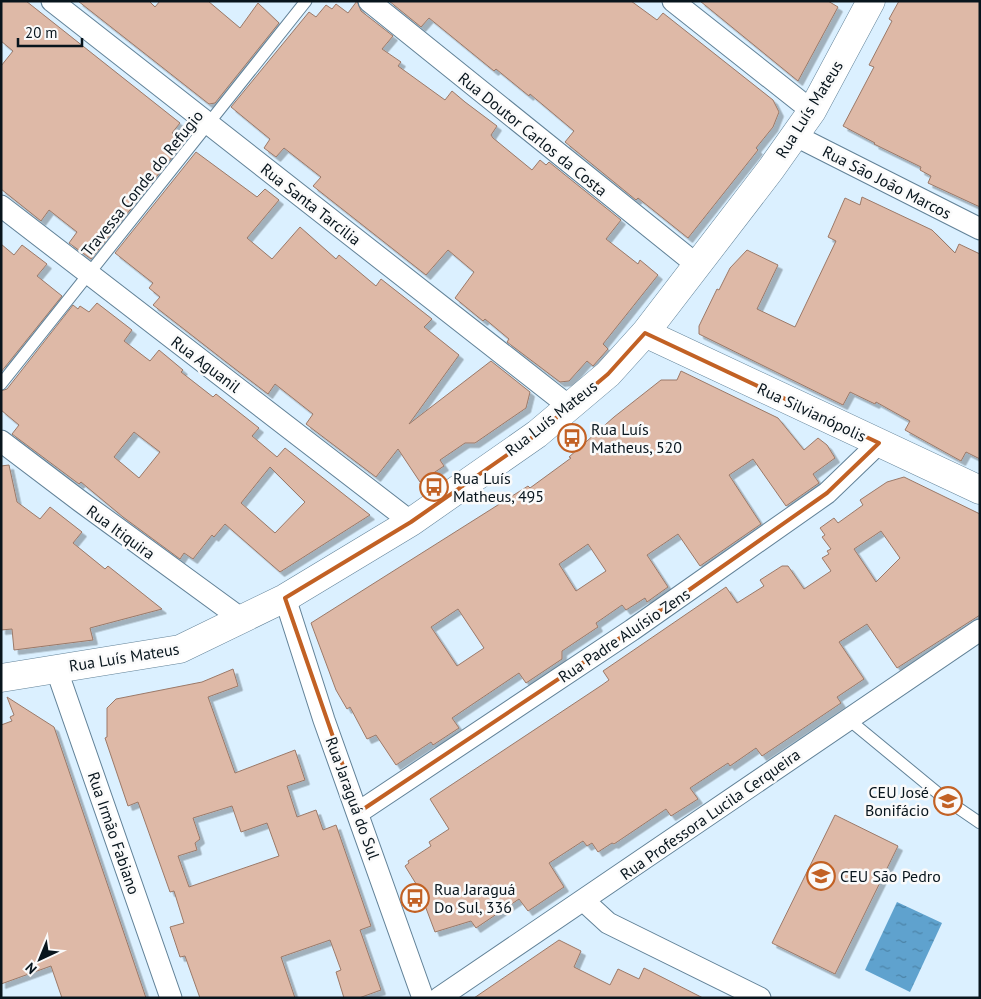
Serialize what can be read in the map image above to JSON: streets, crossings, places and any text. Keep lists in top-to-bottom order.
{
  "streets": {
    "main road": ["Rua Luís Mateus", "Rua Silvianópolis"],
    "street": [
      "Rua Doutor Carlos da Costa",
      "Rua São João Marcos",
      "Rua Santa Tarcilia",
      "Rua Aguanil",
      "Rua Itiquira",
      "Rua Padre Aluísio Zens",
      "Rua Jaraguá do Sul",
      "Rua Professora Lucila Cerqueira",
      "Rua Irmão Fabiano"
    ],
    "lane": ["Travessa Conde do Refugio"]
  },
  "crossings": [
    ["Rua Luís Mateus", "Rua Doutor Carlos da Costa"],
    ["Rua Luís Mateus", "Rua São João Marcos"],
    ["Rua Luís Mateus", "Rua Santa Tarcilia"],
    ["Rua Luís Mateus", "Rua Aguanil"],
    ["Rua Luís Mateus", "Rua Silvianópolis"],
    ["Rua Luís Mateus", "Rua Itiquira"],
    ["Rua Luís Mateus", "Rua Jaraguá do Sul"],
    ["Rua Luís Mateus", "Rua Irmão Fabiano"],
    ["Travessa Conde do Refugio", "Rua Santa Tarcilia"],
    ["Travessa Conde do Refugio", "Rua Aguanil"],
    ["Rua Silvianópolis", "Rua Padre Aluísio Zens"],
    ["Rua Padre Aluísio Zens", "Rua Jaraguá do Sul"]
  ],
  "places": {
    "bus stop": ["Rua Luís Matheus, 520", "Rua Luís Matheus, 495", "Rua Jaraguá Do Sul, 336"],
    "school or university": ["CEU José Bonifácio", "CEU São Pedro"]
  },
  "scale_bar": "20 m",
  "north": "bottom left"
}
